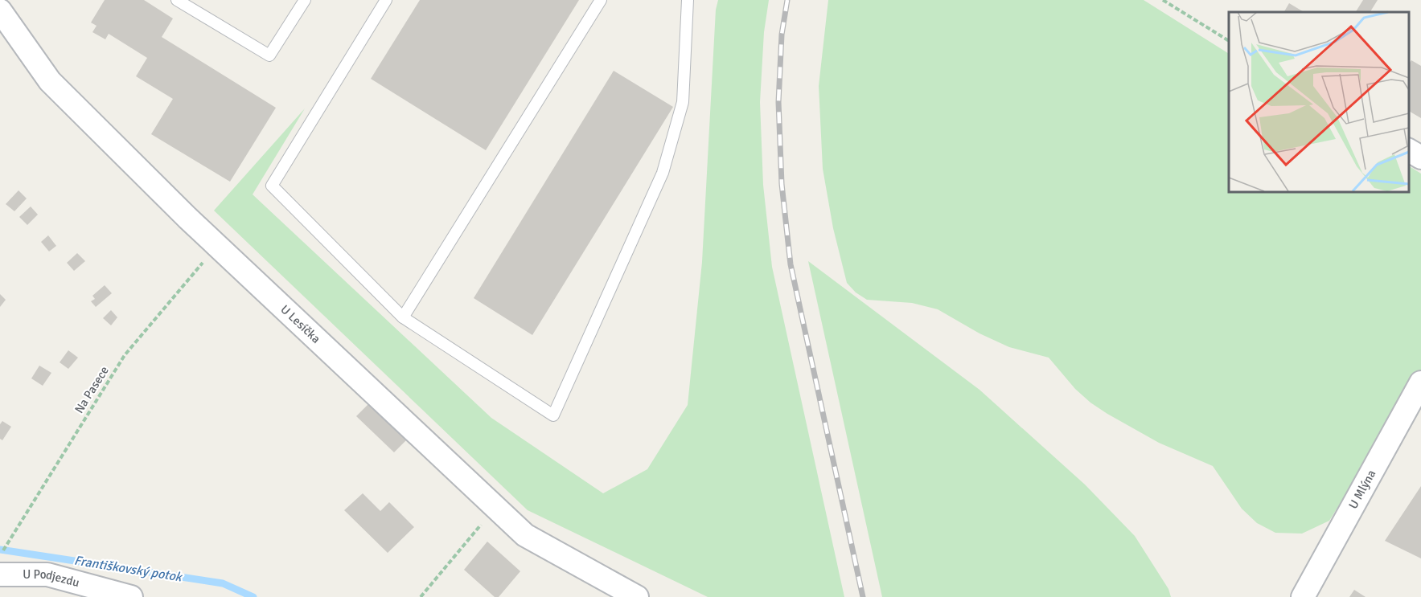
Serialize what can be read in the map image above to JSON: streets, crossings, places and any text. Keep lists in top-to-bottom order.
{
  "streets": {
    "street": ["U Lesíčka", "U Mlýna", "U Podjezdu"],
    "path": ["Na Pasece"]
  },
  "crossings": [
    ["U Lesíčka", "Na Pasece"]
  ],
  "water": ["Františkovský potok"]
}
